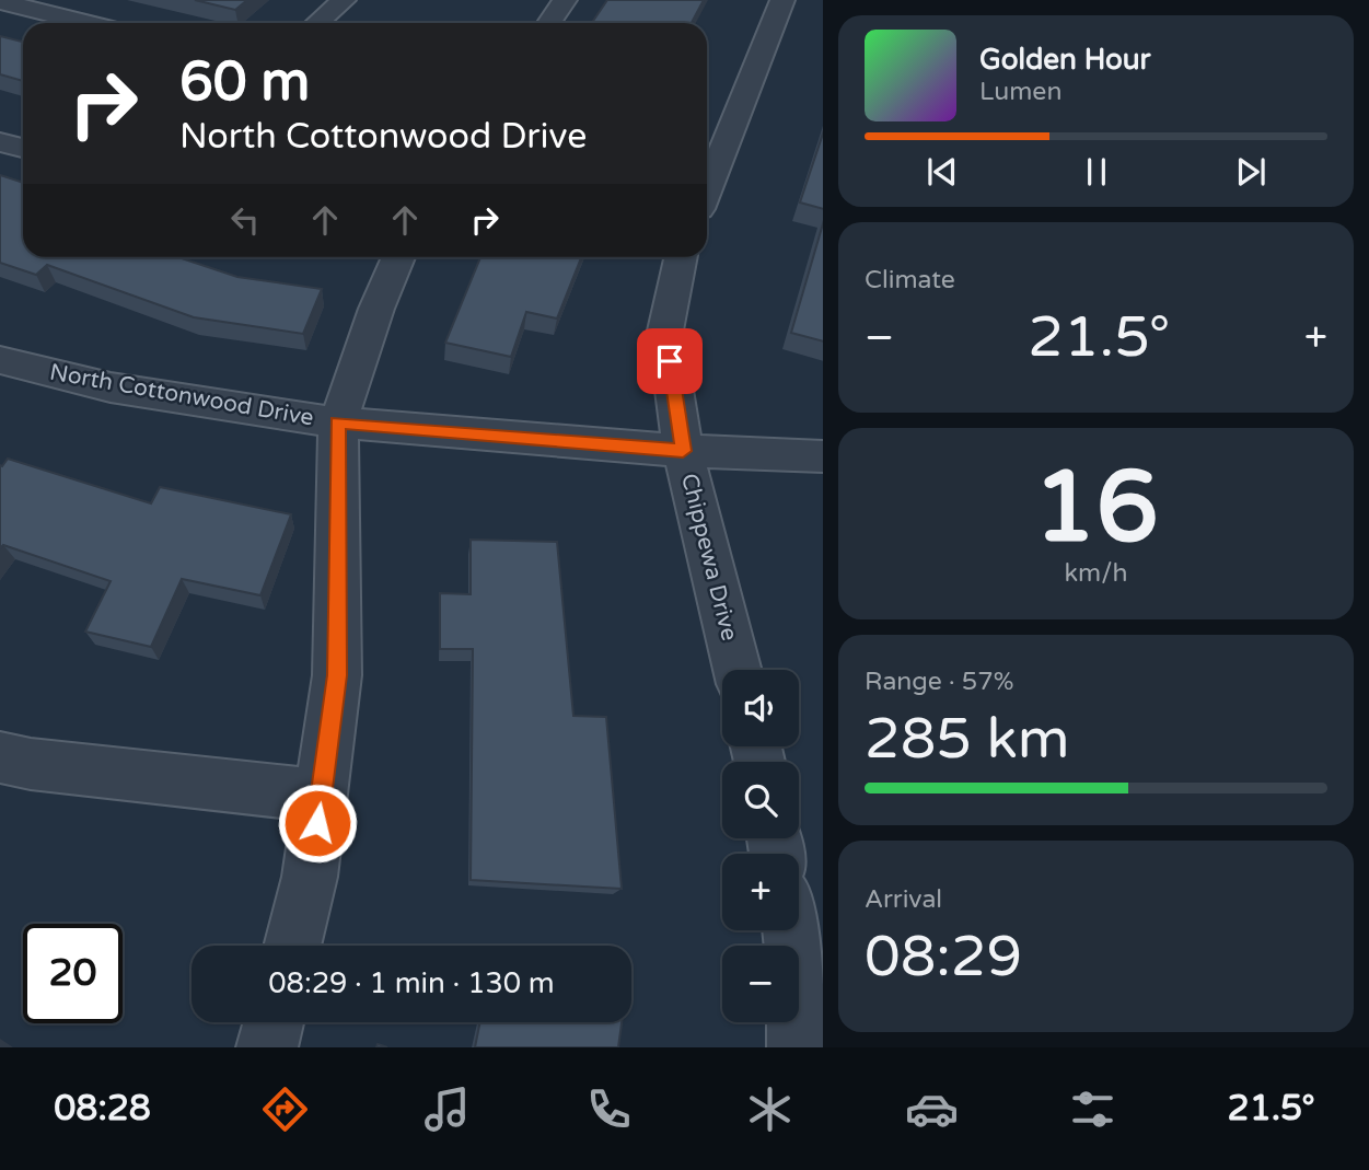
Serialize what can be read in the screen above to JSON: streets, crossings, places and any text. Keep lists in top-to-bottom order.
{
  "streets": {
    "street": ["North Cottonwood Drive", "Chippewa Drive"]
  },
  "crossings": [
    ["North Cottonwood Drive", "Chippewa Drive"]
  ],
  "page": {
    "turn": ["60 m", "North Cottonwood Drive"],
    "song": ["Golden Hour", "Lumen"],
    "tile": [
      "Climate",
      ["16", "km/h"],
      ["Range · 57%", "285 km"],
      ["Arrival", "08:29"]
    ],
    "heat": ["−", "21.5°", "+"],
    "map_buttons": ["+", "−"],
    "limit": "20",
    "trip": "08:29 · 1 min · 130 m",
    "tabs": ["08:28", "21.5°"]
  }
}
